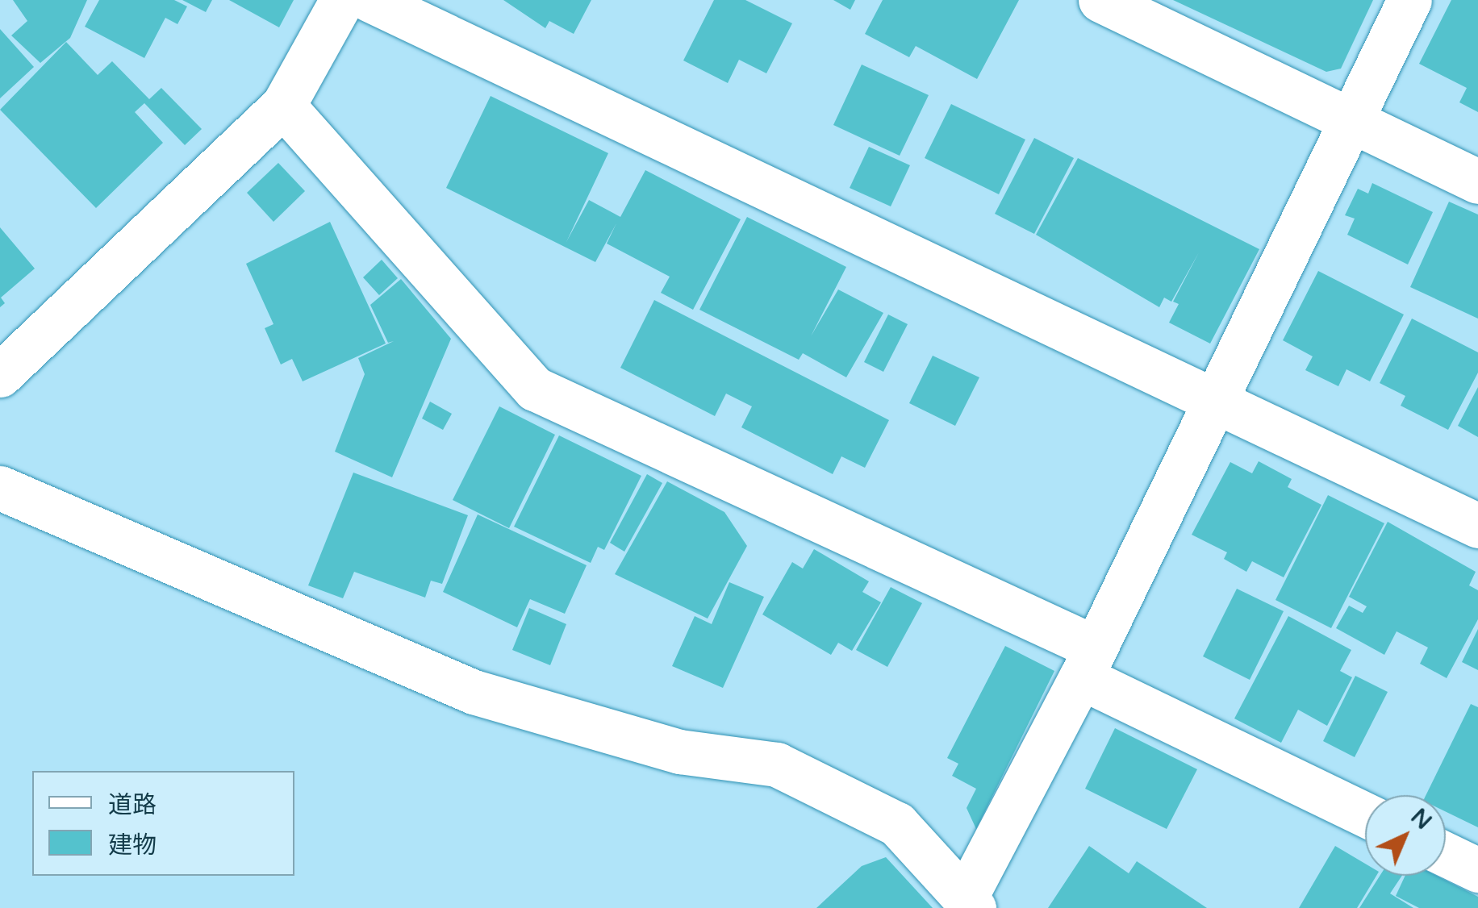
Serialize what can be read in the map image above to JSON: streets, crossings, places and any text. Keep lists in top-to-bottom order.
{
  "legend": ["道路", "建物"],
  "north": "top right"
}
